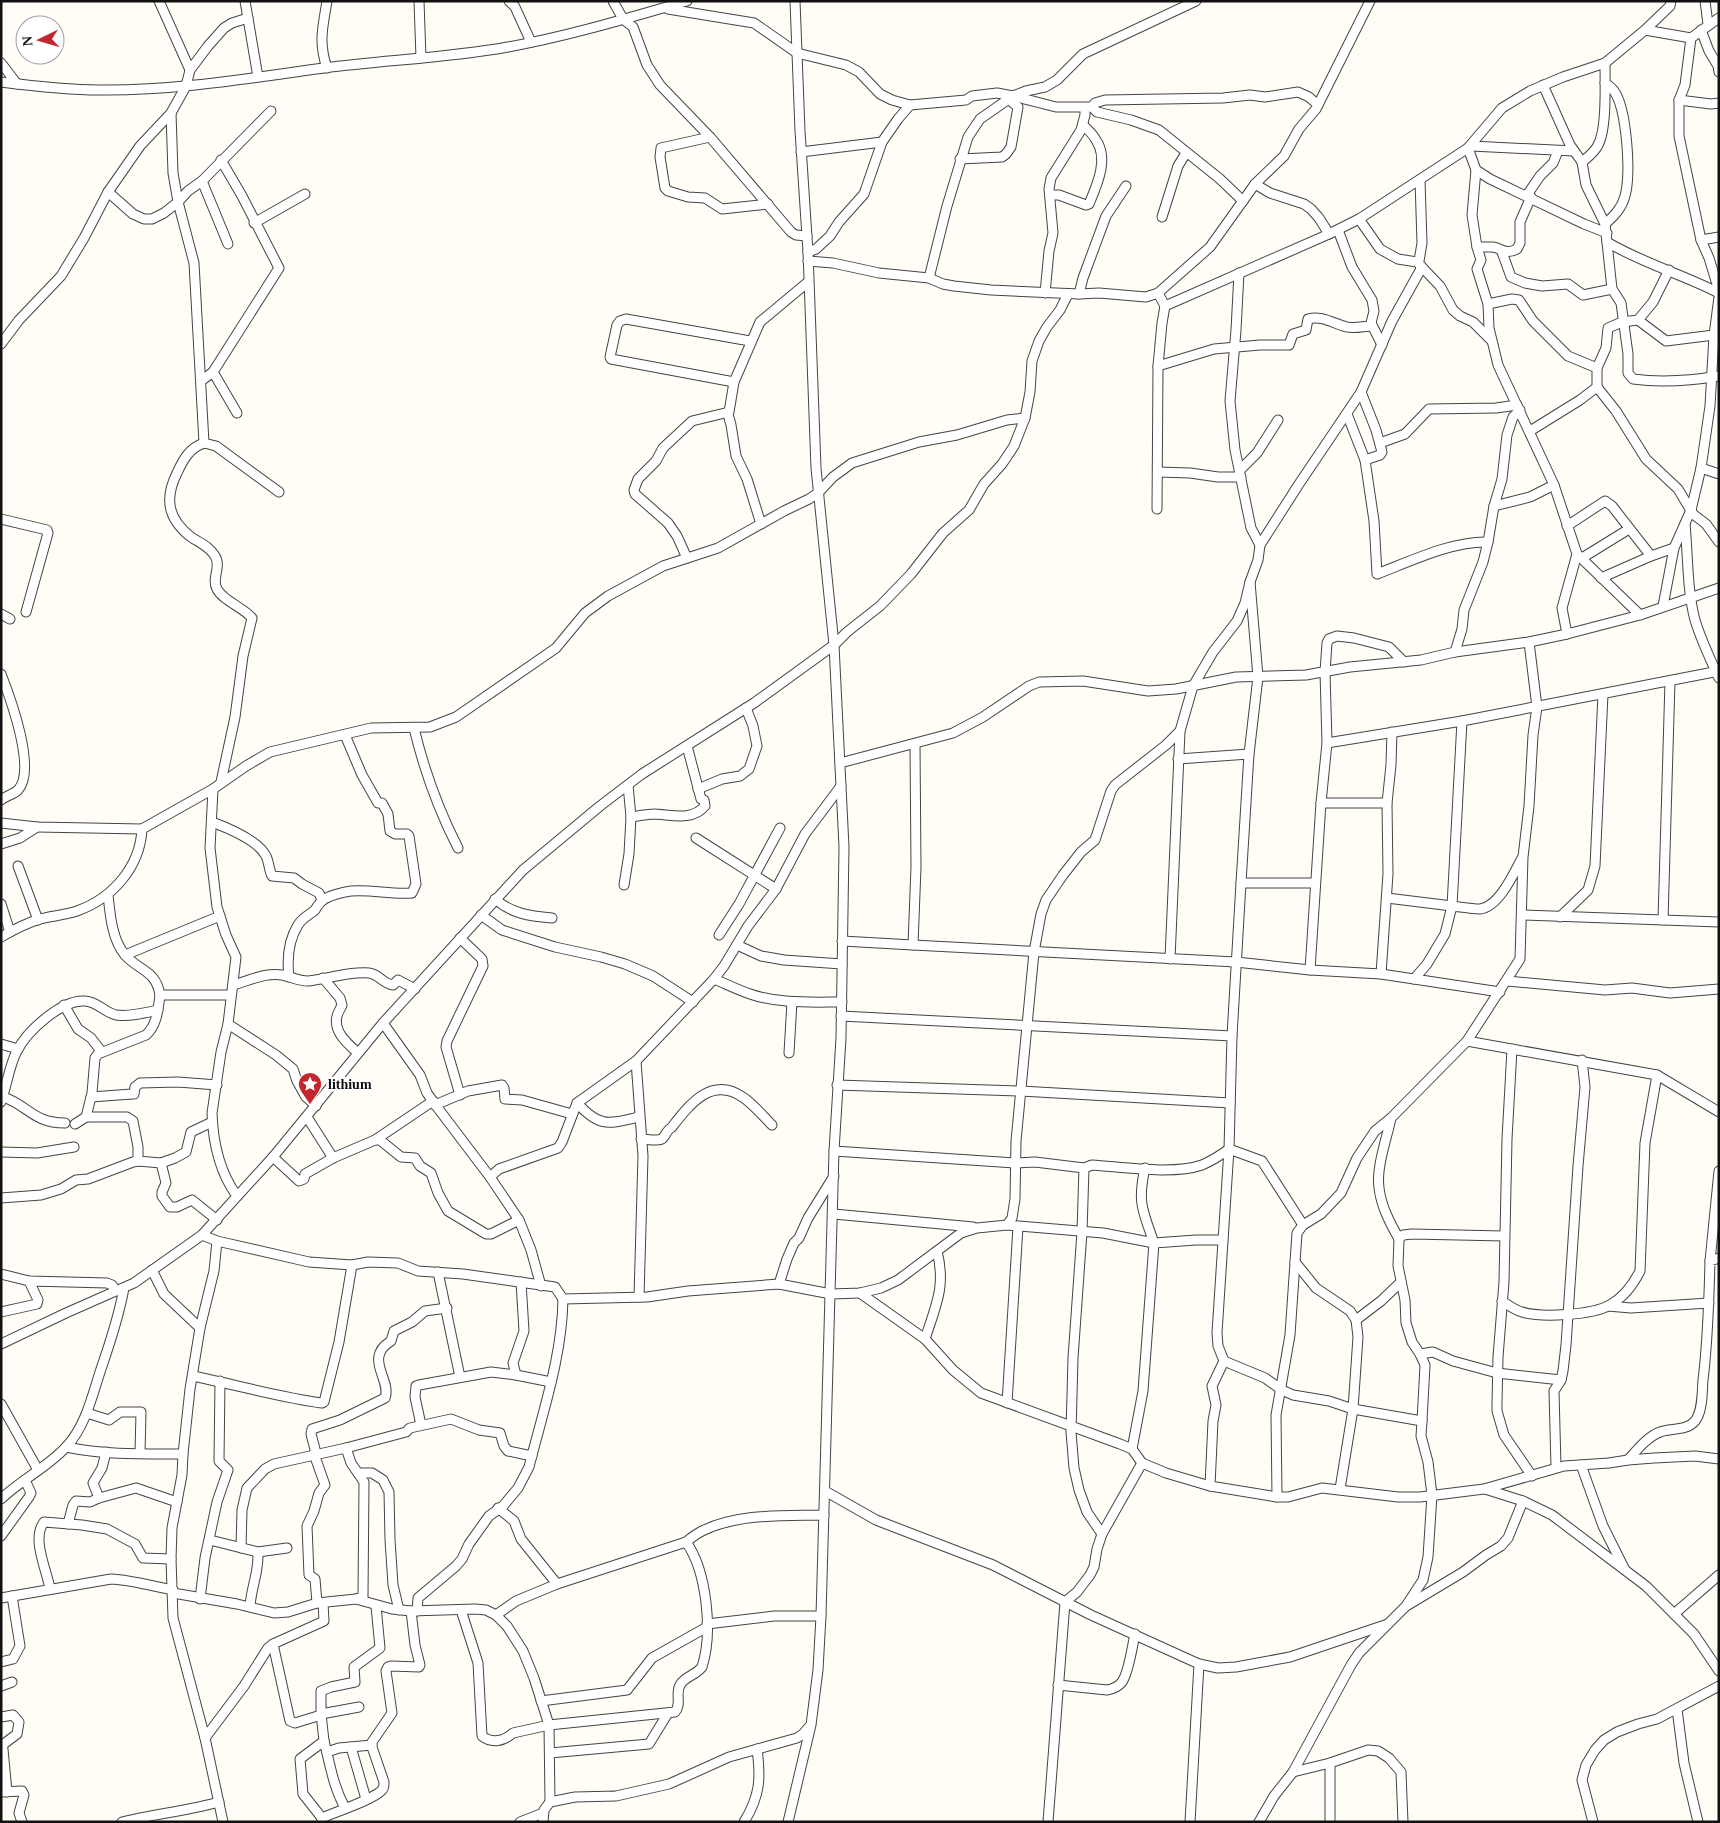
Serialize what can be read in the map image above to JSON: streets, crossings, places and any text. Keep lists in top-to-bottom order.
{
  "places": {
    "place": ["lithium"]
  },
  "north": "left"
}
